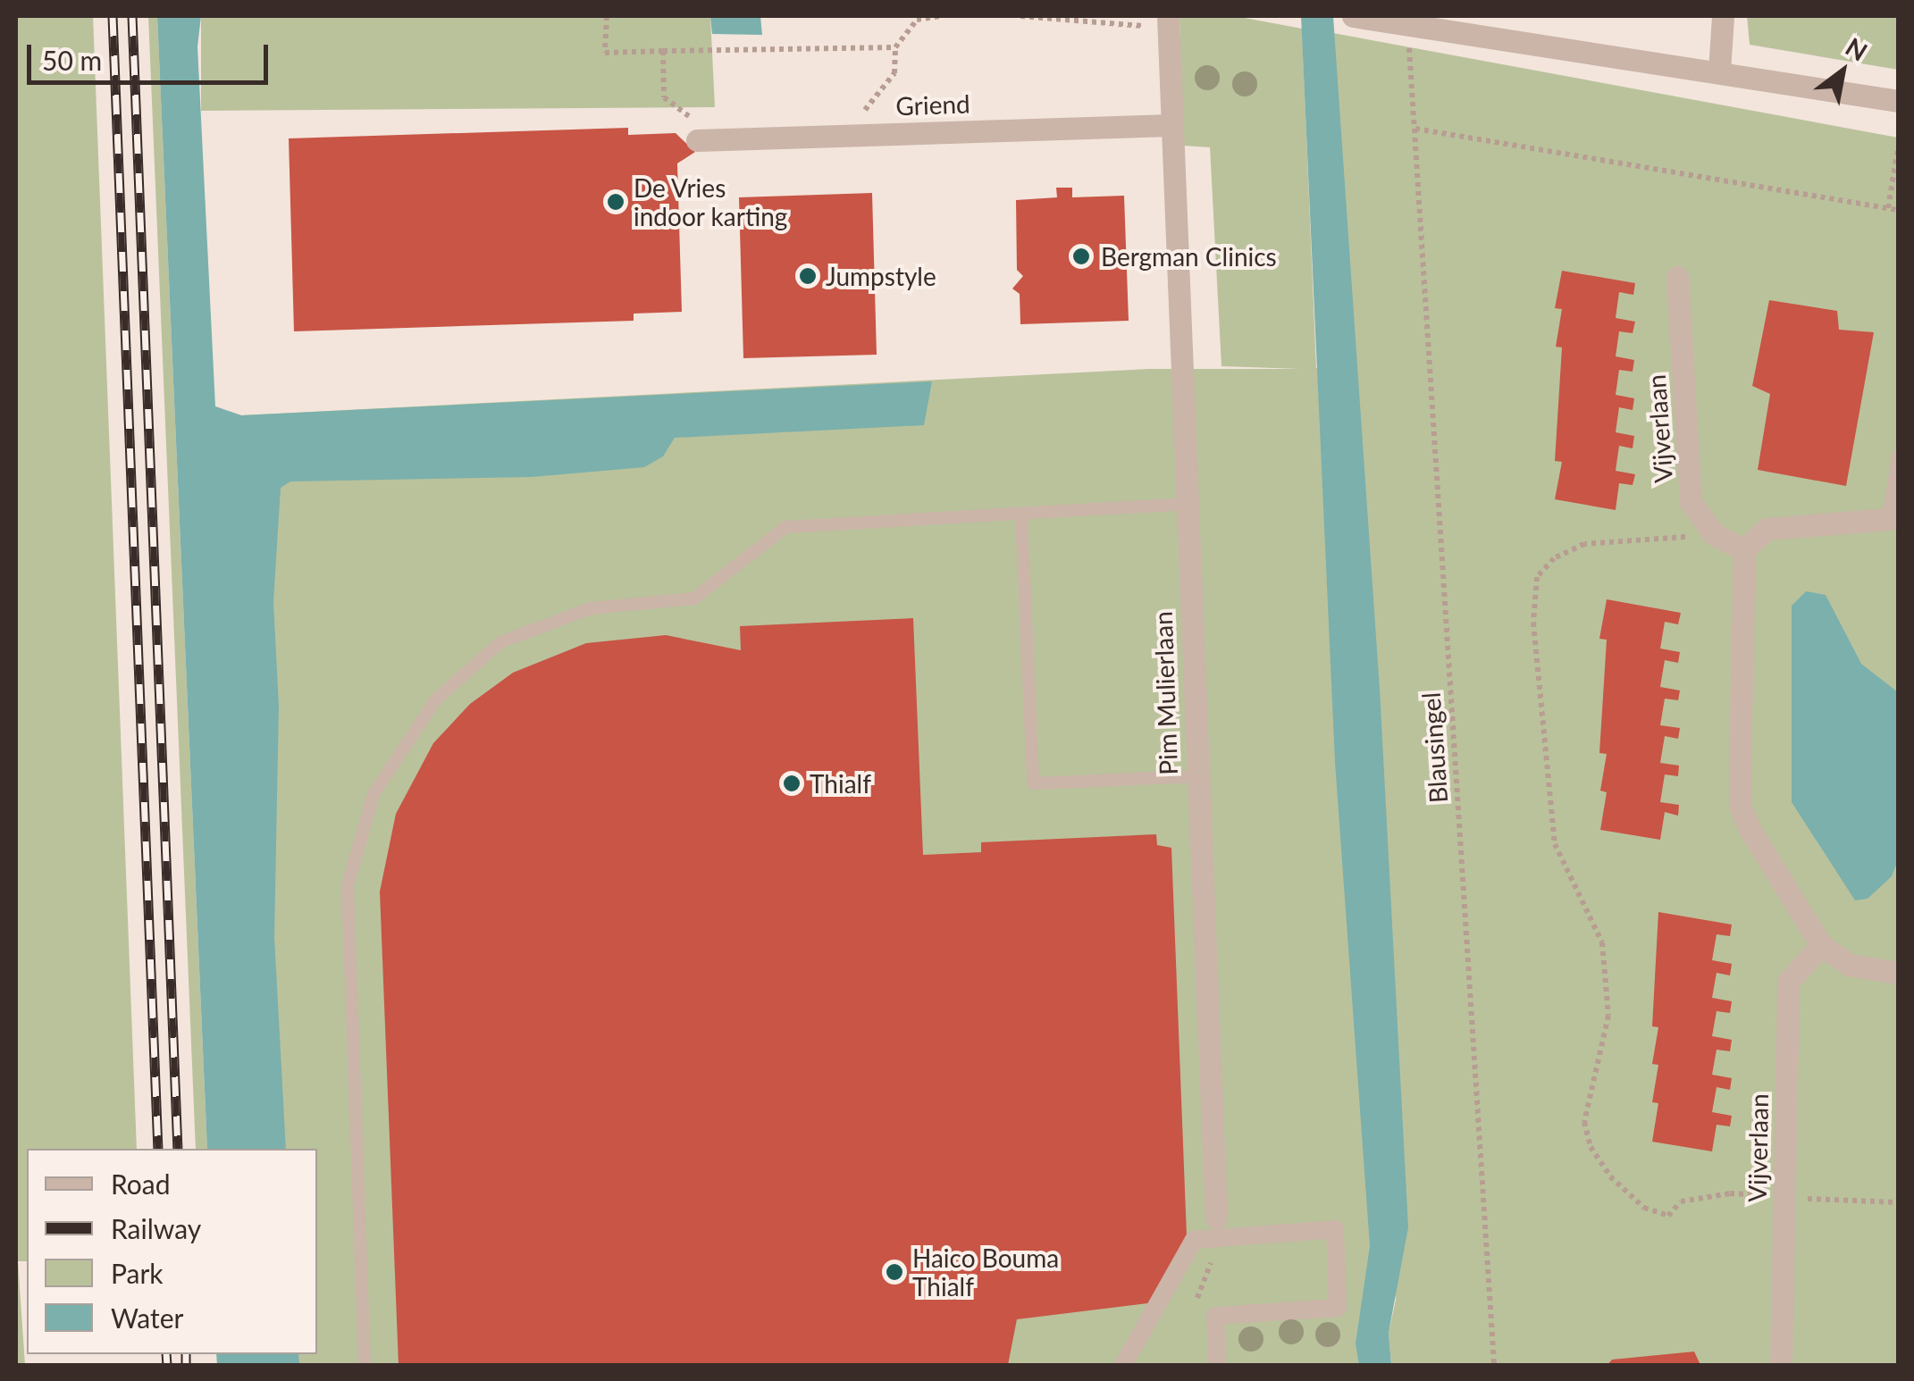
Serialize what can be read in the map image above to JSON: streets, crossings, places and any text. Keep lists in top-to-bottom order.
{
  "streets": {
    "street": ["Griend", "Vijverlaan", "Pim Mulierlaan"],
    "path": ["Blausingel"]
  },
  "crossings": [
    ["Griend", "Pim Mulierlaan"]
  ],
  "places": [
    "De Vries indoor karting",
    "Bergman Clinics",
    "Jumpstyle",
    "Thialf",
    "Haico Bouma Thialf"
  ],
  "legend": [
    "Road",
    "Railway",
    "Park",
    "Water"
  ],
  "scale_bar": "50 m",
  "north": "top right"
}
